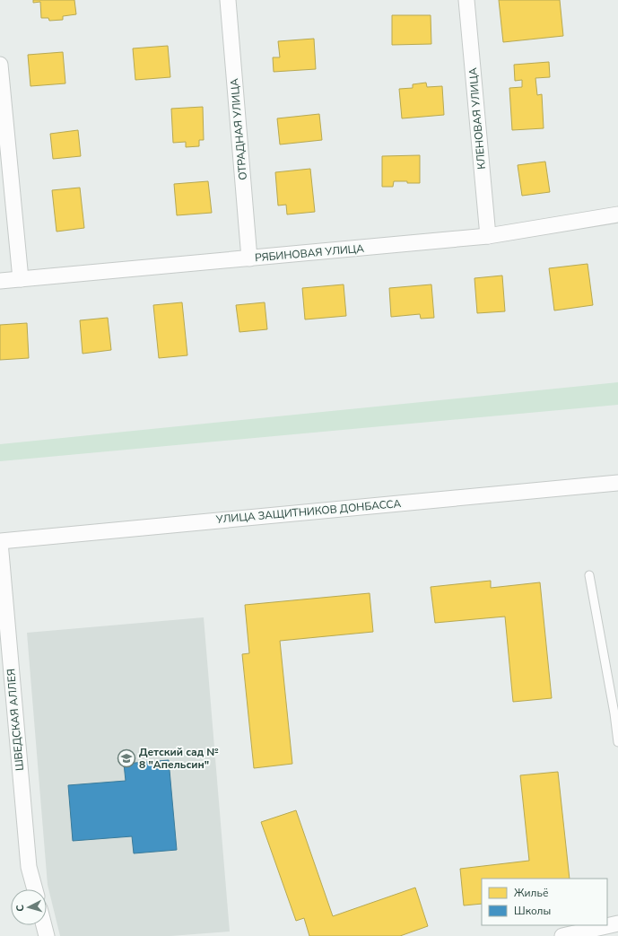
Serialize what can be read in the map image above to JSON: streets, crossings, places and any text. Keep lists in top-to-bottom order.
{
  "streets": {
    "street": [
      "КЛЕНОВАЯ УЛИЦА",
      "ОТРАДНАЯ УЛИЦА",
      "РЯБИНОВАЯ УЛИЦА",
      "УЛИЦА ЗАЩИТНИКОВ ДОНБАССА",
      "ШВЕДСКАЯ АЛЛЕЯ"
    ]
  },
  "crossings": [
    ["КЛЕНОВАЯ УЛИЦА", "РЯБИНОВАЯ УЛИЦА"],
    ["ОТРАДНАЯ УЛИЦА", "РЯБИНОВАЯ УЛИЦА"],
    ["УЛИЦА ЗАЩИТНИКОВ ДОНБАССА", "ШВЕДСКАЯ АЛЛЕЯ"]
  ],
  "places": {
    "school or university": ["Детский сад № 8 \"Апельсин\""]
  },
  "legend": ["Жильё", "Школы"],
  "north": "left"
}
